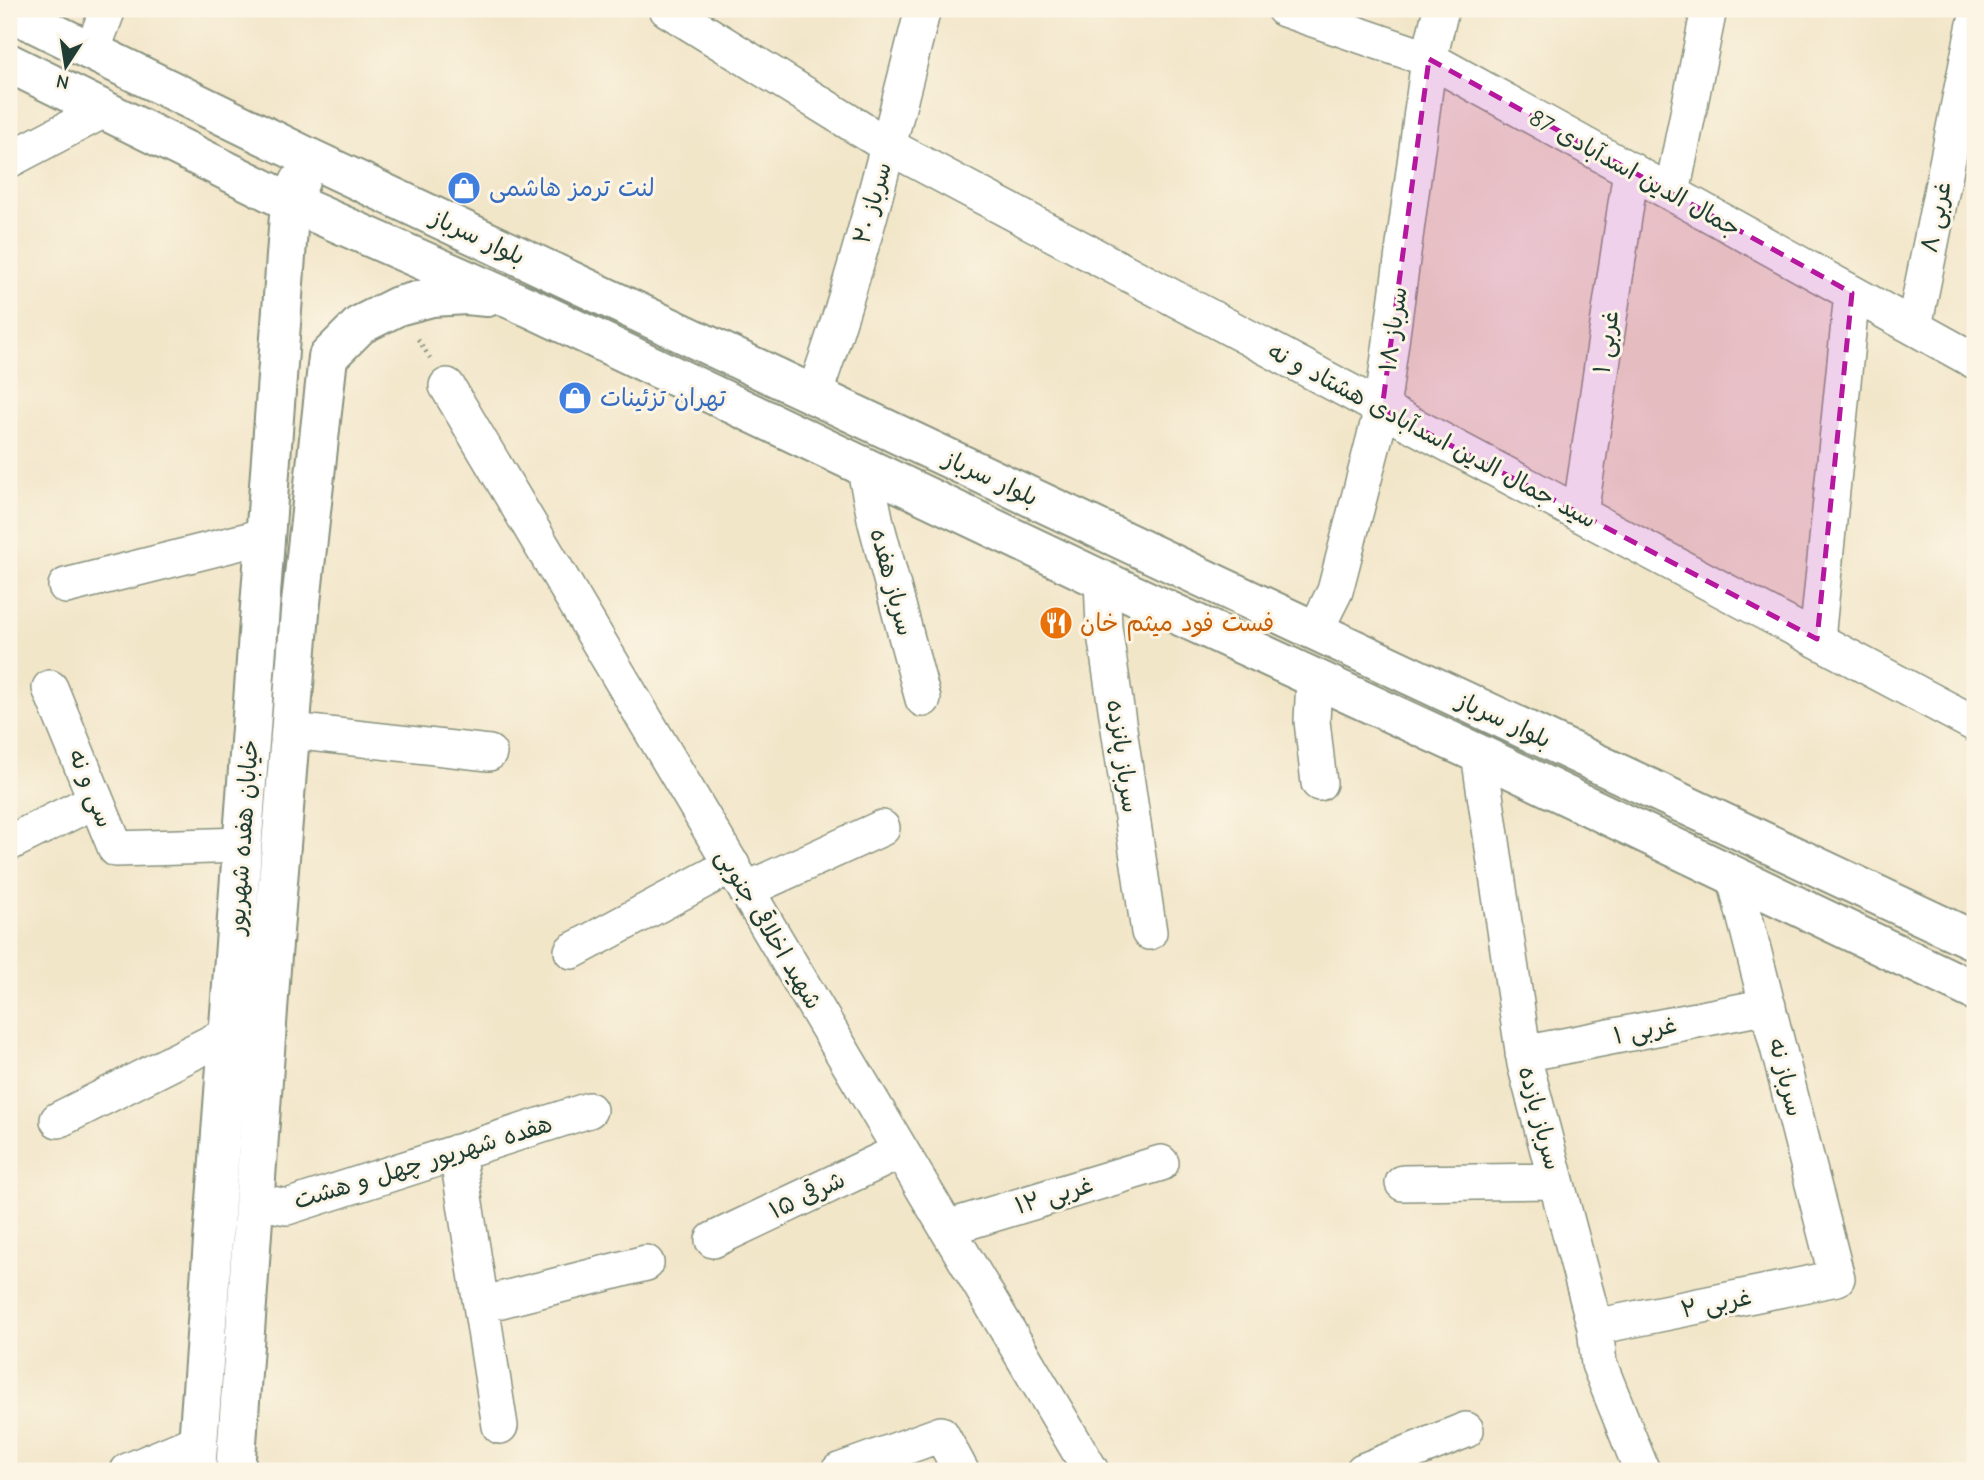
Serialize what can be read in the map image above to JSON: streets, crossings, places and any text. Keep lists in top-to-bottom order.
{
  "streets": {
    "main road": ["بلوار سرباز", "خیابان هفده شهریور"],
    "street": [
      "جمال الدین اسدآبادی 87",
      "سرباز ۲۰",
      "غربی ۸",
      "سرباز ۱۸",
      "غربی ۱",
      "سید جمال الدین اسدآبادی هشتاد و نه",
      "سرباز هفده",
      "سرباز پانزده",
      "سی و نه",
      "شهید اخلاقی جنوبی",
      "سرباز نه",
      "سرباز یازده",
      "هفده شهریور چهل و هشت",
      "شرقی ۱۵",
      "غربی ۱۲",
      "غربی ۲"
    ]
  },
  "crossings": [
    ["جمال الدین اسدآبادی 87", "غربی ۸"],
    ["جمال الدین اسدآبادی 87", "سرباز ۱۸"],
    ["جمال الدین اسدآبادی 87", "غربی ۱"],
    ["سرباز ۲۰", "بلوار سرباز"],
    ["سرباز ۲۰", "سید جمال الدین اسدآبادی هشتاد و نه"],
    ["بلوار سرباز", "سرباز ۱۸"],
    ["بلوار سرباز", "سرباز هفده"],
    ["بلوار سرباز", "سرباز پانزده"],
    ["بلوار سرباز", "خیابان هفده شهریور"],
    ["بلوار سرباز", "سرباز نه"],
    ["بلوار سرباز", "سرباز یازده"],
    ["سرباز ۱۸", "سید جمال الدین اسدآبادی هشتاد و نه"],
    ["غربی ۱", "سید جمال الدین اسدآبادی هشتاد و نه"],
    ["غربی ۱", "سرباز نه"],
    ["غربی ۱", "سرباز یازده"],
    ["سی و نه", "خیابان هفده شهریور"],
    ["شهید اخلاقی جنوبی", "شرقی ۱۵"],
    ["شهید اخلاقی جنوبی", "غربی ۱۲"],
    ["سرباز نه", "غربی ۲"],
    ["سرباز یازده", "غربی ۲"]
  ],
  "places": {
    "shop": ["لنت ترمز هاشمی", "تهران تزئینات"],
    "restaurant": ["فست فود میثم خان"]
  },
  "north": "bottom"
}
